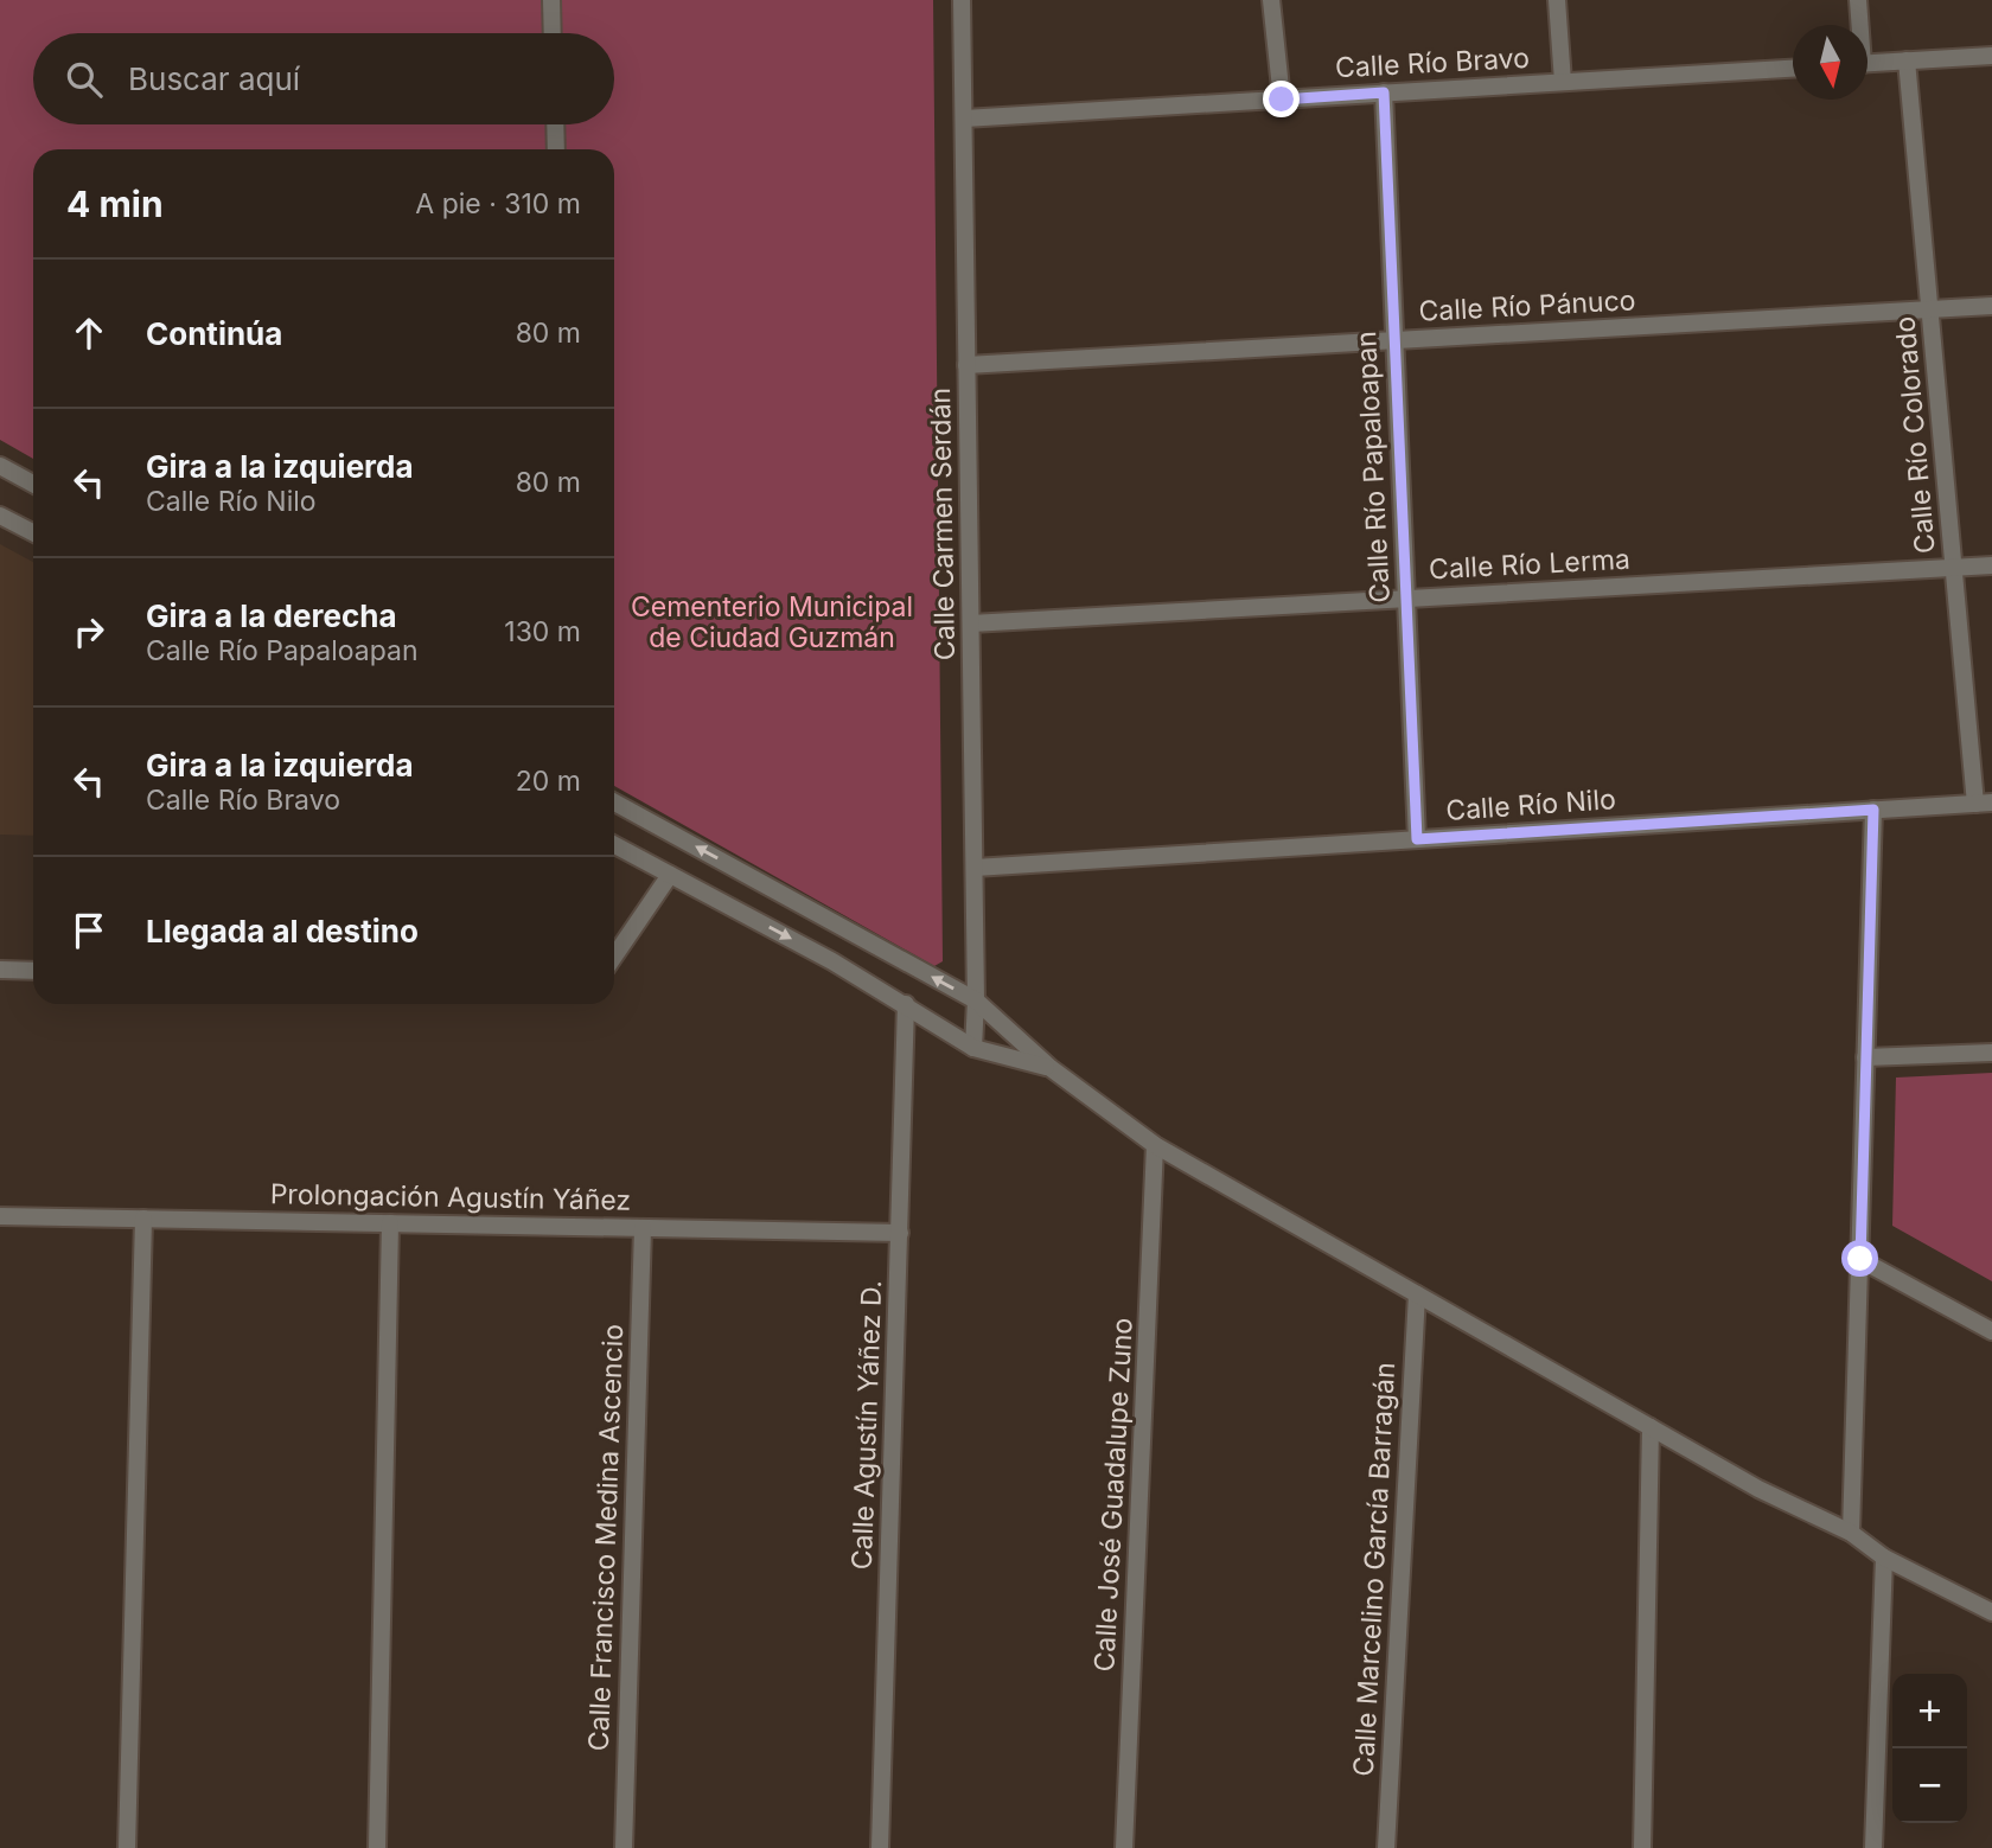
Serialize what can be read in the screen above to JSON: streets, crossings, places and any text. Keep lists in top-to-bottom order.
{
  "streets": {
    "street": [
      "Calle Río Bravo",
      "Calle Río Pánuco",
      "Calle Río Colorado",
      "Calle Río Papaloapan",
      "Calle Carmen Serdán",
      "Calle Río Lerma",
      "Calle Río Nilo",
      "Prolongación Agustín Yáñez",
      "Calle Agustín Yáñez D.",
      "Calle José Guadalupe Zuno",
      "Calle Francisco Medina Ascencio",
      "Calle Marcelino García Barragán"
    ]
  },
  "crossings": [
    ["Calle Río Bravo", "Calle Río Papaloapan"],
    ["Calle Río Bravo", "Calle Carmen Serdán"],
    ["Calle Río Pánuco", "Calle Río Colorado"],
    ["Calle Río Pánuco", "Calle Río Papaloapan"],
    ["Calle Río Pánuco", "Calle Carmen Serdán"],
    ["Calle Río Colorado", "Calle Río Lerma"],
    ["Calle Río Colorado", "Calle Río Nilo"],
    ["Calle Río Papaloapan", "Calle Río Lerma"],
    ["Calle Río Papaloapan", "Calle Río Nilo"],
    ["Calle Carmen Serdán", "Calle Río Lerma"],
    ["Calle Carmen Serdán", "Calle Río Nilo"],
    ["Prolongación Agustín Yáñez", "Calle Agustín Yáñez D."],
    ["Prolongación Agustín Yáñez", "Calle Francisco Medina Ascencio"]
  ],
  "parks": ["Cementerio Municipal de Ciudad Guzmán"],
  "north": "bottom",
  "page": {
    "search": "Buscar aquí",
    "heading": ["4 min", "A pie · 310 m"],
    "list": [
      ["Continúa", "80 m"],
      ["Gira a la izquierda", "Calle Río Nilo", "80 m"],
      ["Gira a la derecha", "Calle Río Papaloapan", "130 m"],
      ["Gira a la izquierda", "Calle Río Bravo", "20 m"],
      "Llegada al destino"
    ],
    "map_buttons": ["+", "−"]
  }
}
